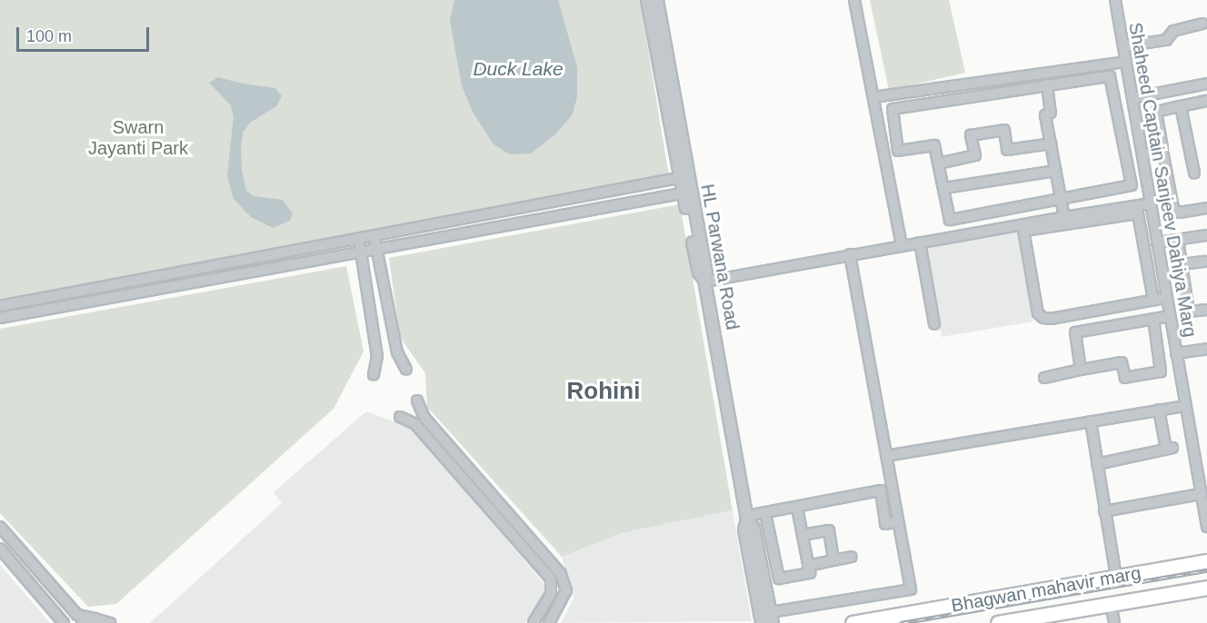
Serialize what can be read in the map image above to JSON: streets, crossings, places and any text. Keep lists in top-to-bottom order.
{
  "streets": {
    "main road": ["Bhagwan mahavir marg"],
    "street": ["Shaheed Captain Sanjeev Dahiya Marg", "HL Parwana Road"]
  },
  "districts": ["Rohini"],
  "water": ["Duck Lake"],
  "parks": ["Swarn Jayanti Park"],
  "scale_bar": "100 m"
}
